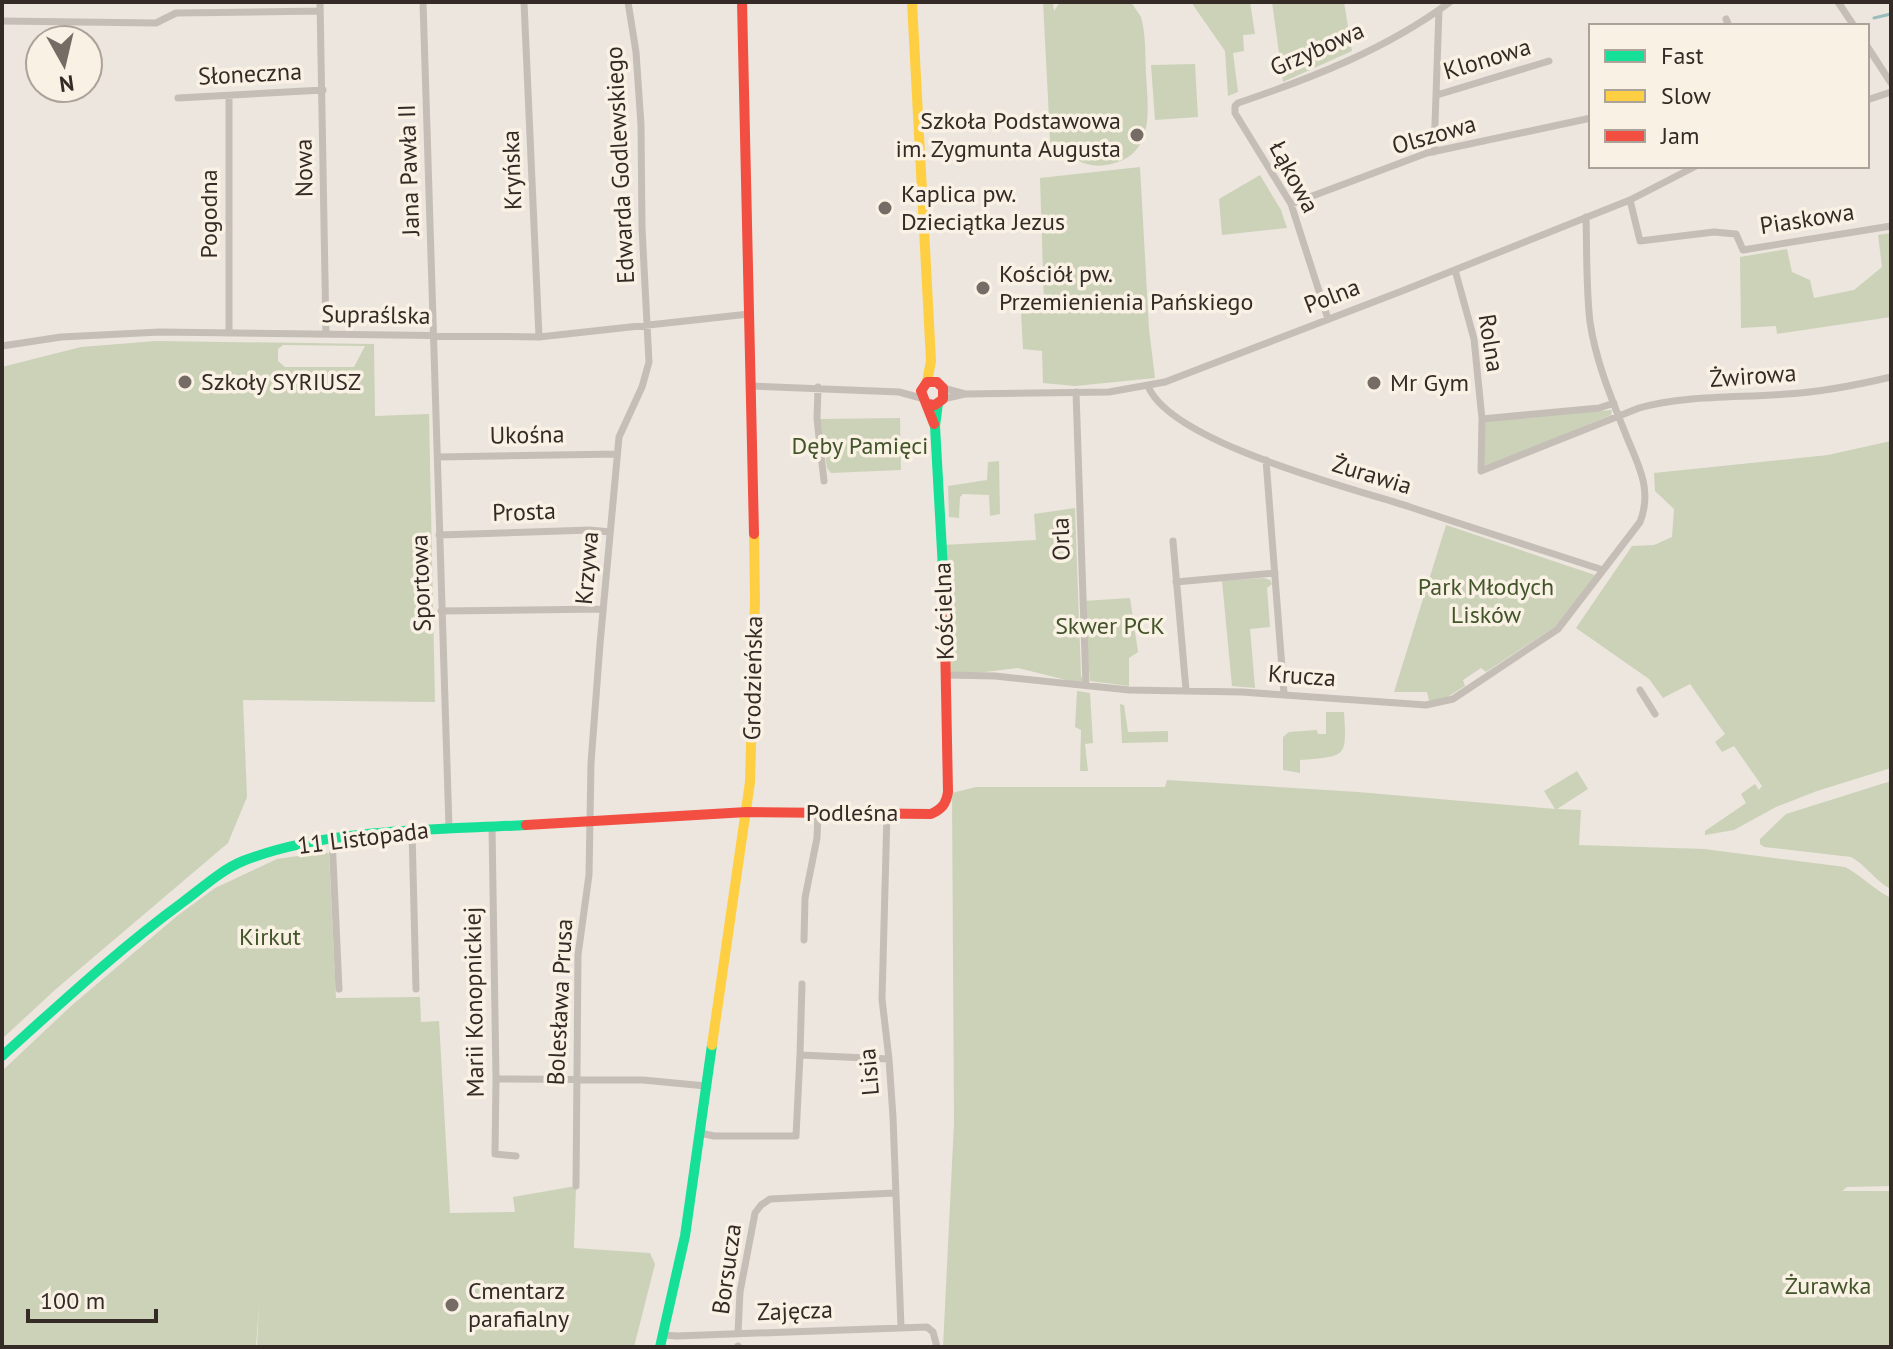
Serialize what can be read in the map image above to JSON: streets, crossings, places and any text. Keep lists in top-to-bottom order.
{
  "streets": {
    "street": [
      "Grzybowa",
      "Klonowa",
      "Słoneczna",
      "Olszowa",
      "Edwarda Godlewskiego",
      "Nowa",
      "Jana Pawła II",
      "Kryńska",
      "Łąkowa",
      "Pogodna",
      "Piaskowa",
      "Polna",
      "Supraślska",
      "Rolna",
      "Żwirowa",
      "Ukośna",
      "Żurawia",
      "Prosta",
      "Orla",
      "Krzywa",
      "Sportowa",
      "Kościelna",
      "Krucza",
      "Grodzieńska",
      "Podleśna",
      "11 Listopada",
      "Marii Konopnickiej",
      "Bolesława Prusa",
      "Lisia",
      "Borsucza",
      "Zajęcza"
    ]
  },
  "crossings": [
    ["Grzybowa", "Łąkowa"],
    ["Słoneczna", "Nowa"],
    ["Słoneczna", "Pogodna"],
    ["Olszowa", "Łąkowa"],
    ["Edwarda Godlewskiego", "Supraślska"],
    ["Edwarda Godlewskiego", "Krzywa"],
    ["Nowa", "Supraślska"],
    ["Jana Pawła II", "Supraślska"],
    ["Jana Pawła II", "Sportowa"],
    ["Kryńska", "Supraślska"],
    ["Łąkowa", "Polna"],
    ["Pogodna", "Supraślska"],
    ["Piaskowa", "Polna"],
    ["Polna", "Rolna"],
    ["Polna", "Żurawia"],
    ["Polna", "Orla"],
    ["Polna", "Kościelna"],
    ["Polna", "Grodzieńska"],
    ["Supraślska", "Krzywa"],
    ["Supraślska", "Sportowa"],
    ["Supraślska", "Grodzieńska"],
    ["Rolna", "Żwirowa"],
    ["Ukośna", "Krzywa"],
    ["Ukośna", "Sportowa"],
    ["Żurawia", "Krucza"],
    ["Prosta", "Krzywa"],
    ["Prosta", "Sportowa"],
    ["Orla", "Krucza"],
    ["Krzywa", "11 Listopada"],
    ["Krzywa", "Bolesława Prusa"],
    ["Sportowa", "11 Listopada"],
    ["Kościelna", "Krucza"],
    ["Kościelna", "Podleśna"],
    ["Grodzieńska", "Podleśna"],
    ["Grodzieńska", "11 Listopada"],
    ["Grodzieńska", "Zajęcza"],
    ["Podleśna", "11 Listopada"],
    ["Podleśna", "Lisia"],
    ["11 Listopada", "Marii Konopnickiej"],
    ["11 Listopada", "Bolesława Prusa"],
    ["Lisia", "Borsucza"],
    ["Lisia", "Zajęcza"],
    ["Borsucza", "Zajęcza"]
  ],
  "parks": [
    "Dęby Pamięci",
    "Park Młodych Lisków",
    "Skwer PCK",
    "Kirkut",
    "Żurawka"
  ],
  "places": [
    "Szkoła Podstawowa im. Zygmunta Augusta",
    "Kaplica pw. Dzieciątka Jezus",
    "Kościół pw. Przemienienia Pańskiego",
    "Szkoły SYRIUSZ",
    "Mr Gym",
    "Cmentarz parafialny"
  ],
  "legend": ["Fast", "Slow", "Jam"],
  "scale_bar": "100 m",
  "north": "bottom"
}
